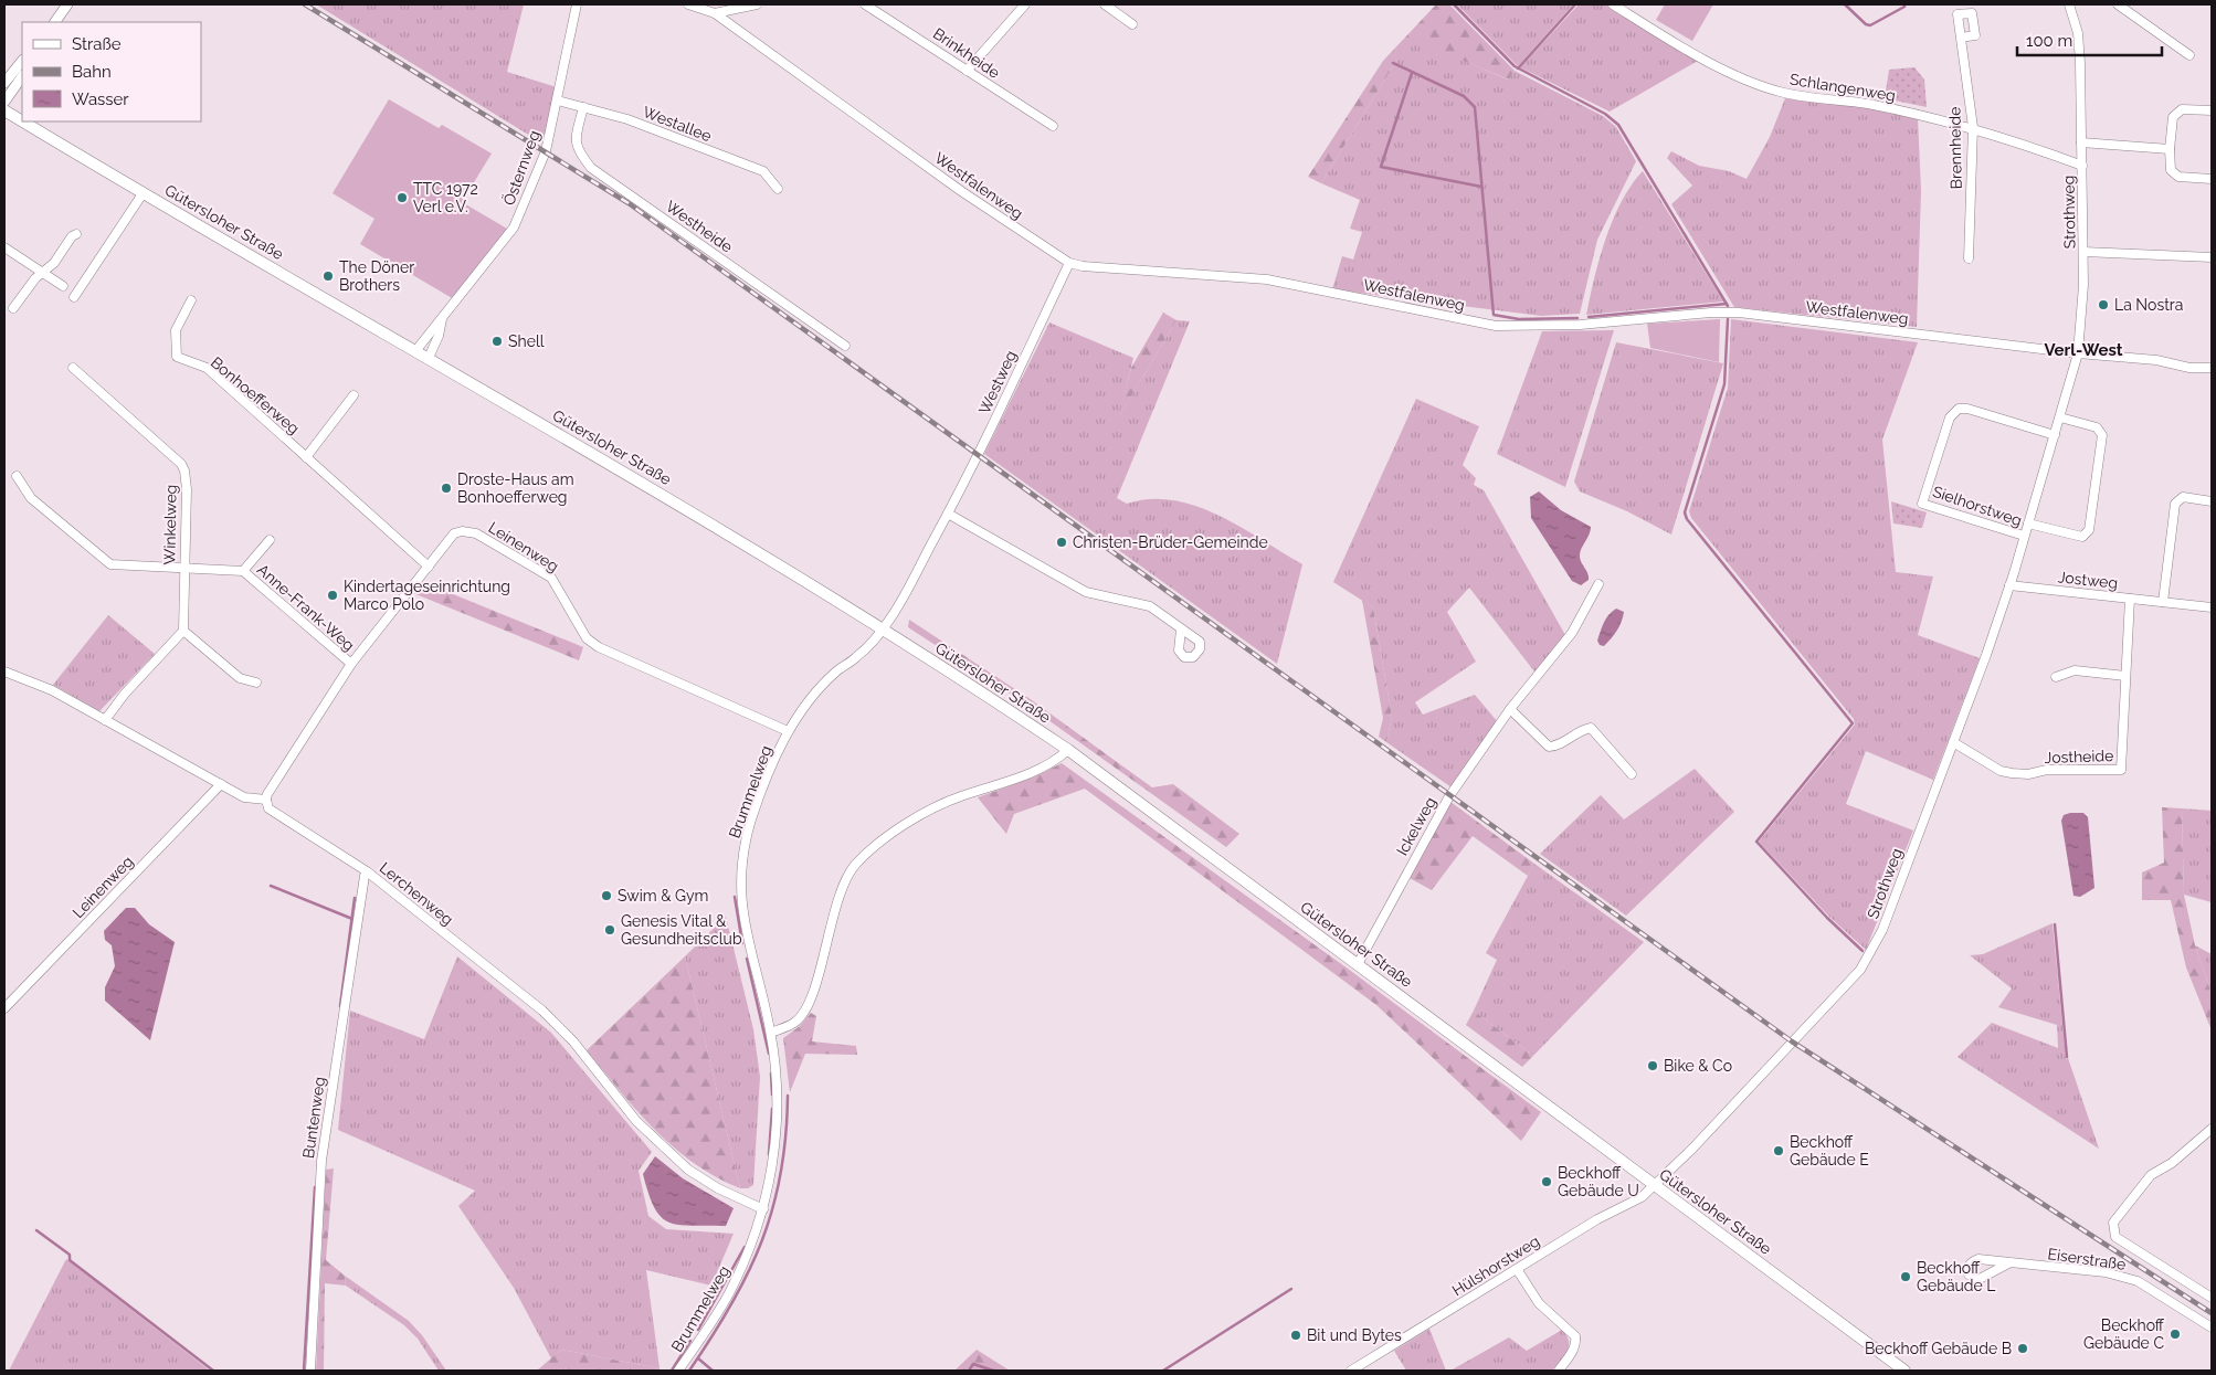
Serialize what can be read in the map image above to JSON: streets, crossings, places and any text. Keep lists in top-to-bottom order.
{
  "streets": {
    "main road": ["Gütersloher Straße"],
    "street": [
      "Brinkheide",
      "Schlangenweg",
      "Westallee",
      "Brennheide",
      "Östernweg",
      "Westfalenweg",
      "Strothweg",
      "Westheide",
      "Westweg",
      "Bonhoefferweg",
      "Sielhorstweg",
      "Winkelweg",
      "Leinenweg",
      "Jostweg",
      "Anne-Frank-Weg",
      "Jostheide",
      "Brummelweg",
      "Ickelweg",
      "Lerchenweg",
      "Buntenweg",
      "Eiserstraße",
      "Hülshorstweg"
    ]
  },
  "crossings": [
    ["Schlangenweg", "Brennheide"],
    ["Schlangenweg", "Strothweg"],
    ["Westallee", "Östernweg"],
    ["Westallee", "Westheide"],
    ["Östernweg", "Gütersloher Straße"],
    ["Westfalenweg", "Strothweg"],
    ["Westfalenweg", "Westweg"],
    ["Strothweg", "Gütersloher Straße"],
    ["Strothweg", "Sielhorstweg"],
    ["Strothweg", "Jostweg"],
    ["Strothweg", "Jostheide"],
    ["Strothweg", "Hülshorstweg"],
    ["Gütersloher Straße", "Westweg"],
    ["Gütersloher Straße", "Brummelweg"],
    ["Gütersloher Straße", "Ickelweg"],
    ["Gütersloher Straße", "Hülshorstweg"],
    ["Westweg", "Brummelweg"],
    ["Bonhoefferweg", "Leinenweg"],
    ["Winkelweg", "Anne-Frank-Weg"],
    ["Leinenweg", "Anne-Frank-Weg"],
    ["Leinenweg", "Brummelweg"],
    ["Leinenweg", "Lerchenweg"],
    ["Jostweg", "Jostheide"],
    ["Brummelweg", "Lerchenweg"],
    ["Lerchenweg", "Buntenweg"]
  ],
  "districts": ["Verl-West"],
  "places": [
    "TTC 1972 Verl e.V.",
    "The Döner Brothers",
    "La Nostra",
    "Shell",
    "Droste-Haus am Bonhoefferweg",
    "Christen-Brüder-Gemeinde",
    "Kindertageseinrichtung Marco Polo",
    "Swim & Gym",
    "Genesis Vital & Gesundheitsclub",
    "Bike & Co",
    "Beckhoff Gebäude E",
    "Beckhoff Gebäude U",
    "Beckhoff Gebäude L",
    "Beckhoff Gebäude C",
    "Bit und Bytes",
    "Beckhoff Gebäude B"
  ],
  "legend": ["Straße", "Bahn", "Wasser"],
  "scale_bar": "100 m"
}
